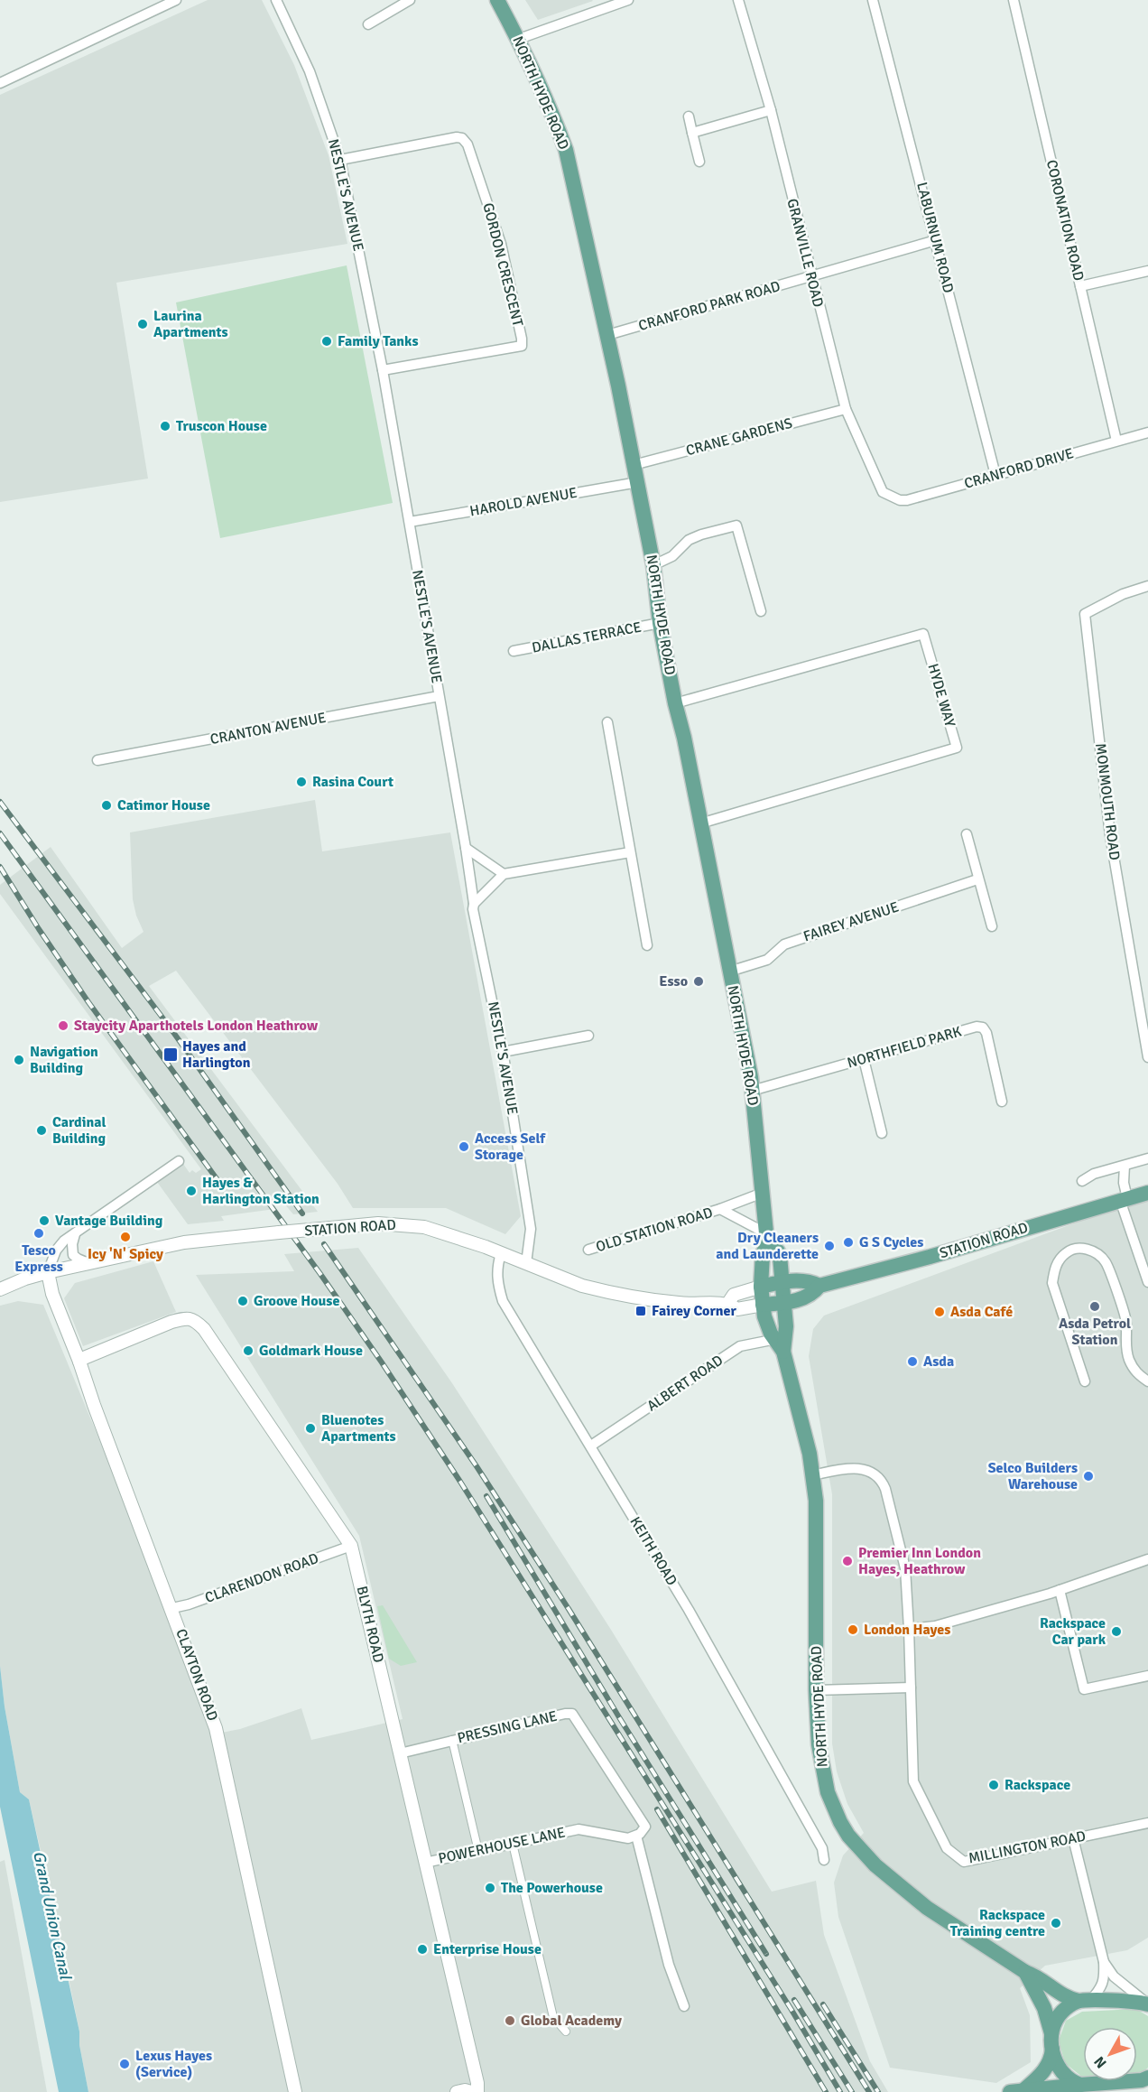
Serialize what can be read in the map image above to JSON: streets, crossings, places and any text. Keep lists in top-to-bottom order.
{
  "streets": {
    "main road": ["NORTH HYDE ROAD", "STATION ROAD"],
    "street": [
      "NESTLE'S AVENUE",
      "CORONATION ROAD",
      "LABURNUM ROAD",
      "GRANVILLE ROAD",
      "GORDON CRESCENT",
      "CRANFORD PARK ROAD",
      "CRANE GARDENS",
      "CRANFORD DRIVE",
      "HAROLD AVENUE",
      "DALLAS TERRACE",
      "HYDE WAY",
      "CRANTON AVENUE",
      "MONMOUTH ROAD",
      "FAIREY AVENUE",
      "NORTHFIELD PARK",
      "OLD STATION ROAD",
      "ALBERT ROAD",
      "KEITH ROAD",
      "CLARENDON ROAD",
      "BLYTH ROAD",
      "CLAYTON ROAD",
      "PRESSING LANE",
      "POWERHOUSE LANE",
      "MILLINGTON ROAD"
    ]
  },
  "crossings": [
    ["NORTH HYDE ROAD", "CRANFORD PARK ROAD"],
    ["NORTH HYDE ROAD", "CRANE GARDENS"],
    ["NORTH HYDE ROAD", "HAROLD AVENUE"],
    ["NORTH HYDE ROAD", "DALLAS TERRACE"],
    ["NORTH HYDE ROAD", "HYDE WAY"],
    ["NORTH HYDE ROAD", "FAIREY AVENUE"],
    ["NORTH HYDE ROAD", "NORTHFIELD PARK"],
    ["NORTH HYDE ROAD", "STATION ROAD"],
    ["NORTH HYDE ROAD", "OLD STATION ROAD"],
    ["NORTH HYDE ROAD", "ALBERT ROAD"],
    ["NORTH HYDE ROAD", "MILLINGTON ROAD"],
    ["NESTLE'S AVENUE", "GORDON CRESCENT"],
    ["NESTLE'S AVENUE", "HAROLD AVENUE"],
    ["NESTLE'S AVENUE", "CRANTON AVENUE"],
    ["NESTLE'S AVENUE", "STATION ROAD"],
    ["CORONATION ROAD", "CRANFORD DRIVE"],
    ["LABURNUM ROAD", "CRANFORD PARK ROAD"],
    ["LABURNUM ROAD", "CRANFORD DRIVE"],
    ["GRANVILLE ROAD", "CRANFORD PARK ROAD"],
    ["GRANVILLE ROAD", "CRANE GARDENS"],
    ["GRANVILLE ROAD", "CRANFORD DRIVE"],
    ["STATION ROAD", "KEITH ROAD"],
    ["STATION ROAD", "CLAYTON ROAD"],
    ["ALBERT ROAD", "KEITH ROAD"],
    ["CLARENDON ROAD", "BLYTH ROAD"],
    ["CLARENDON ROAD", "CLAYTON ROAD"],
    ["BLYTH ROAD", "CLAYTON ROAD"],
    ["BLYTH ROAD", "PRESSING LANE"],
    ["BLYTH ROAD", "POWERHOUSE LANE"],
    ["PRESSING LANE", "POWERHOUSE LANE"]
  ],
  "water": ["Grand Union Canal"],
  "places": {
    "other": [
      "Laurina Apartments",
      "Family Tanks",
      "Truscon House",
      "Rasina Court",
      "Catimor House",
      "Esso",
      "Staycity Aparthotels London Heathrow",
      "Navigation Building",
      "Cardinal Building",
      "Access Self Storage",
      "Hayes & Harlington Station",
      "Vantage Building",
      "Tesco Express",
      "Icy 'N' Spicy",
      "G S Cycles",
      "Dry Cleaners and Launderette",
      "Groove House",
      "Asda Petrol Station",
      "Asda Café",
      "Goldmark House",
      "Asda",
      "Bluenotes Apartments",
      "Selco Builders Warehouse",
      "Premier Inn London Hayes, Heathrow",
      "London Hayes",
      "Rackspace Car park",
      "Rackspace",
      "The Powerhouse",
      "Rackspace Training centre",
      "Enterprise House",
      "Global Academy",
      "Lexus Hayes (Service)"
    ],
    "transit": ["Hayes and Harlington", "Fairey Corner"]
  },
  "north": "bottom left"
}
